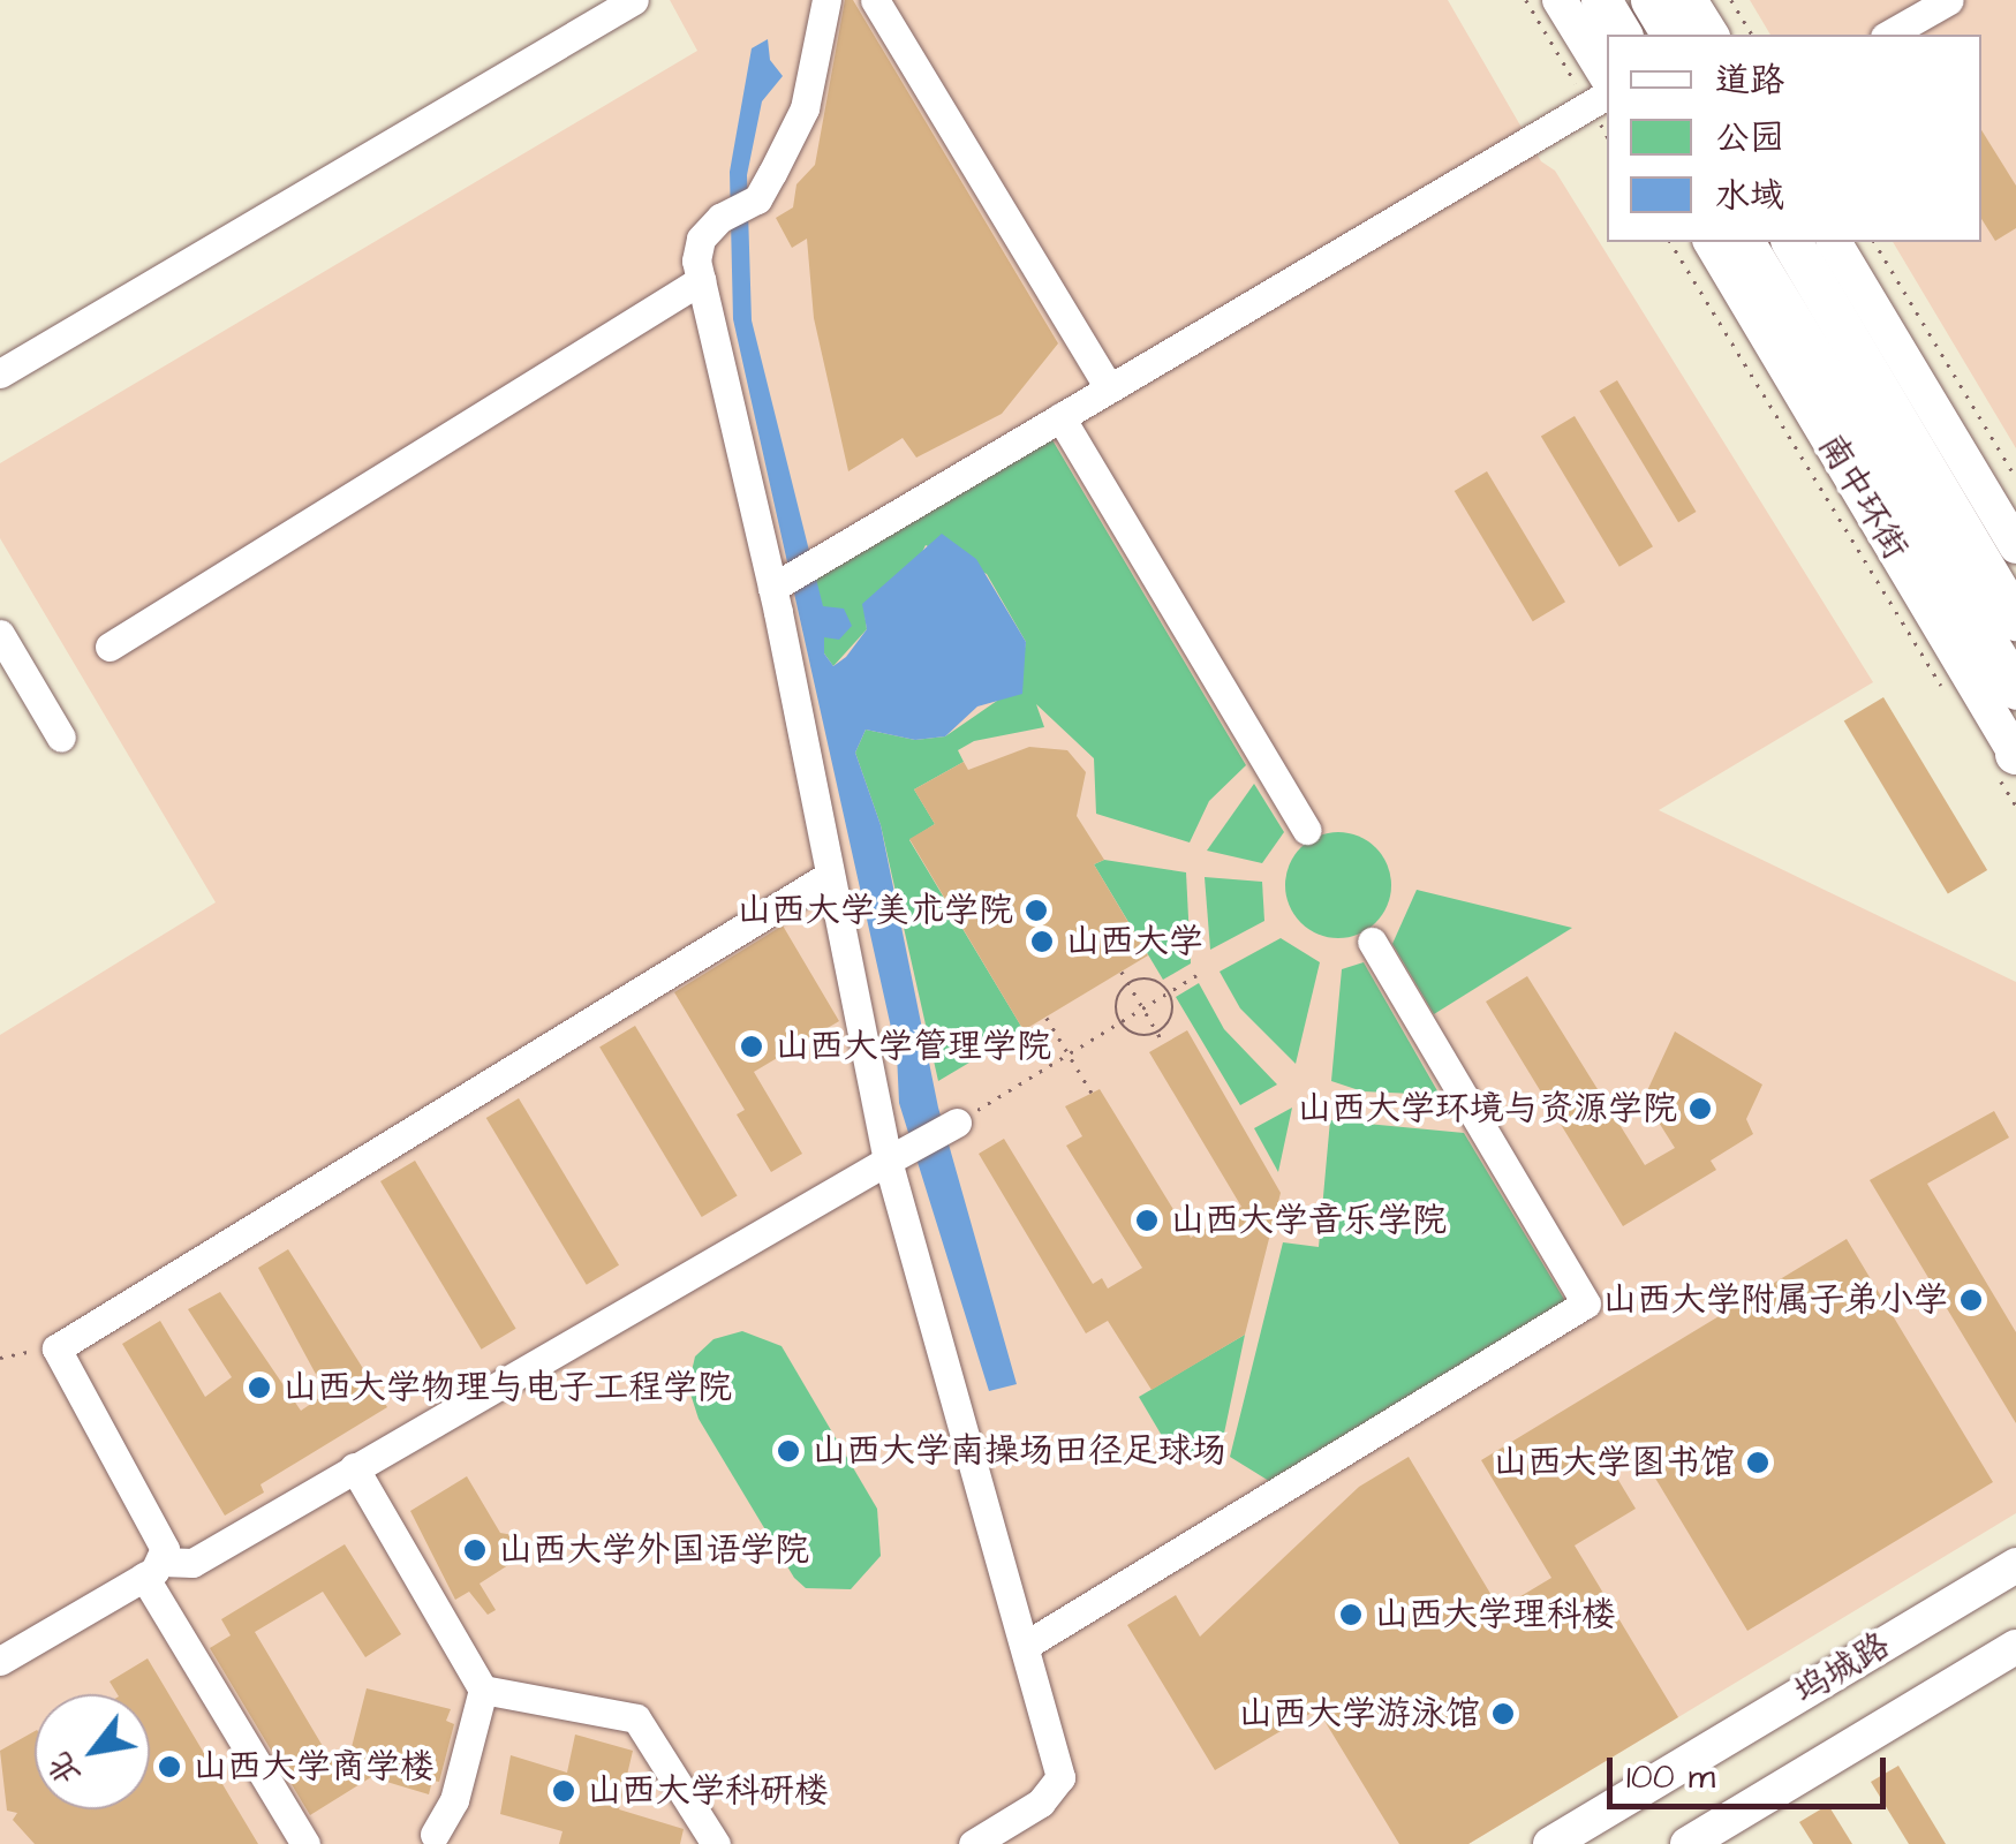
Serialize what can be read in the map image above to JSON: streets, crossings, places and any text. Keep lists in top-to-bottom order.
{
  "streets": {
    "main road": ["南中环街", "坞城路"]
  },
  "places": [
    "山西大学美术学院",
    "山西大学",
    "山西大学管理学院",
    "山西大学环境与资源学院",
    "山西大学音乐学院",
    "山西大学附属子弟小学",
    "山西大学物理与电子工程学院",
    "山西大学南操场田径足球场",
    "山西大学图书馆",
    "山西大学外国语学院",
    "山西大学理科楼",
    "山西大学游泳馆",
    "山西大学商学楼",
    "山西大学科研楼"
  ],
  "legend": ["道路", "公园", "水域"],
  "scale_bar": "100 m",
  "north": "bottom left"
}
